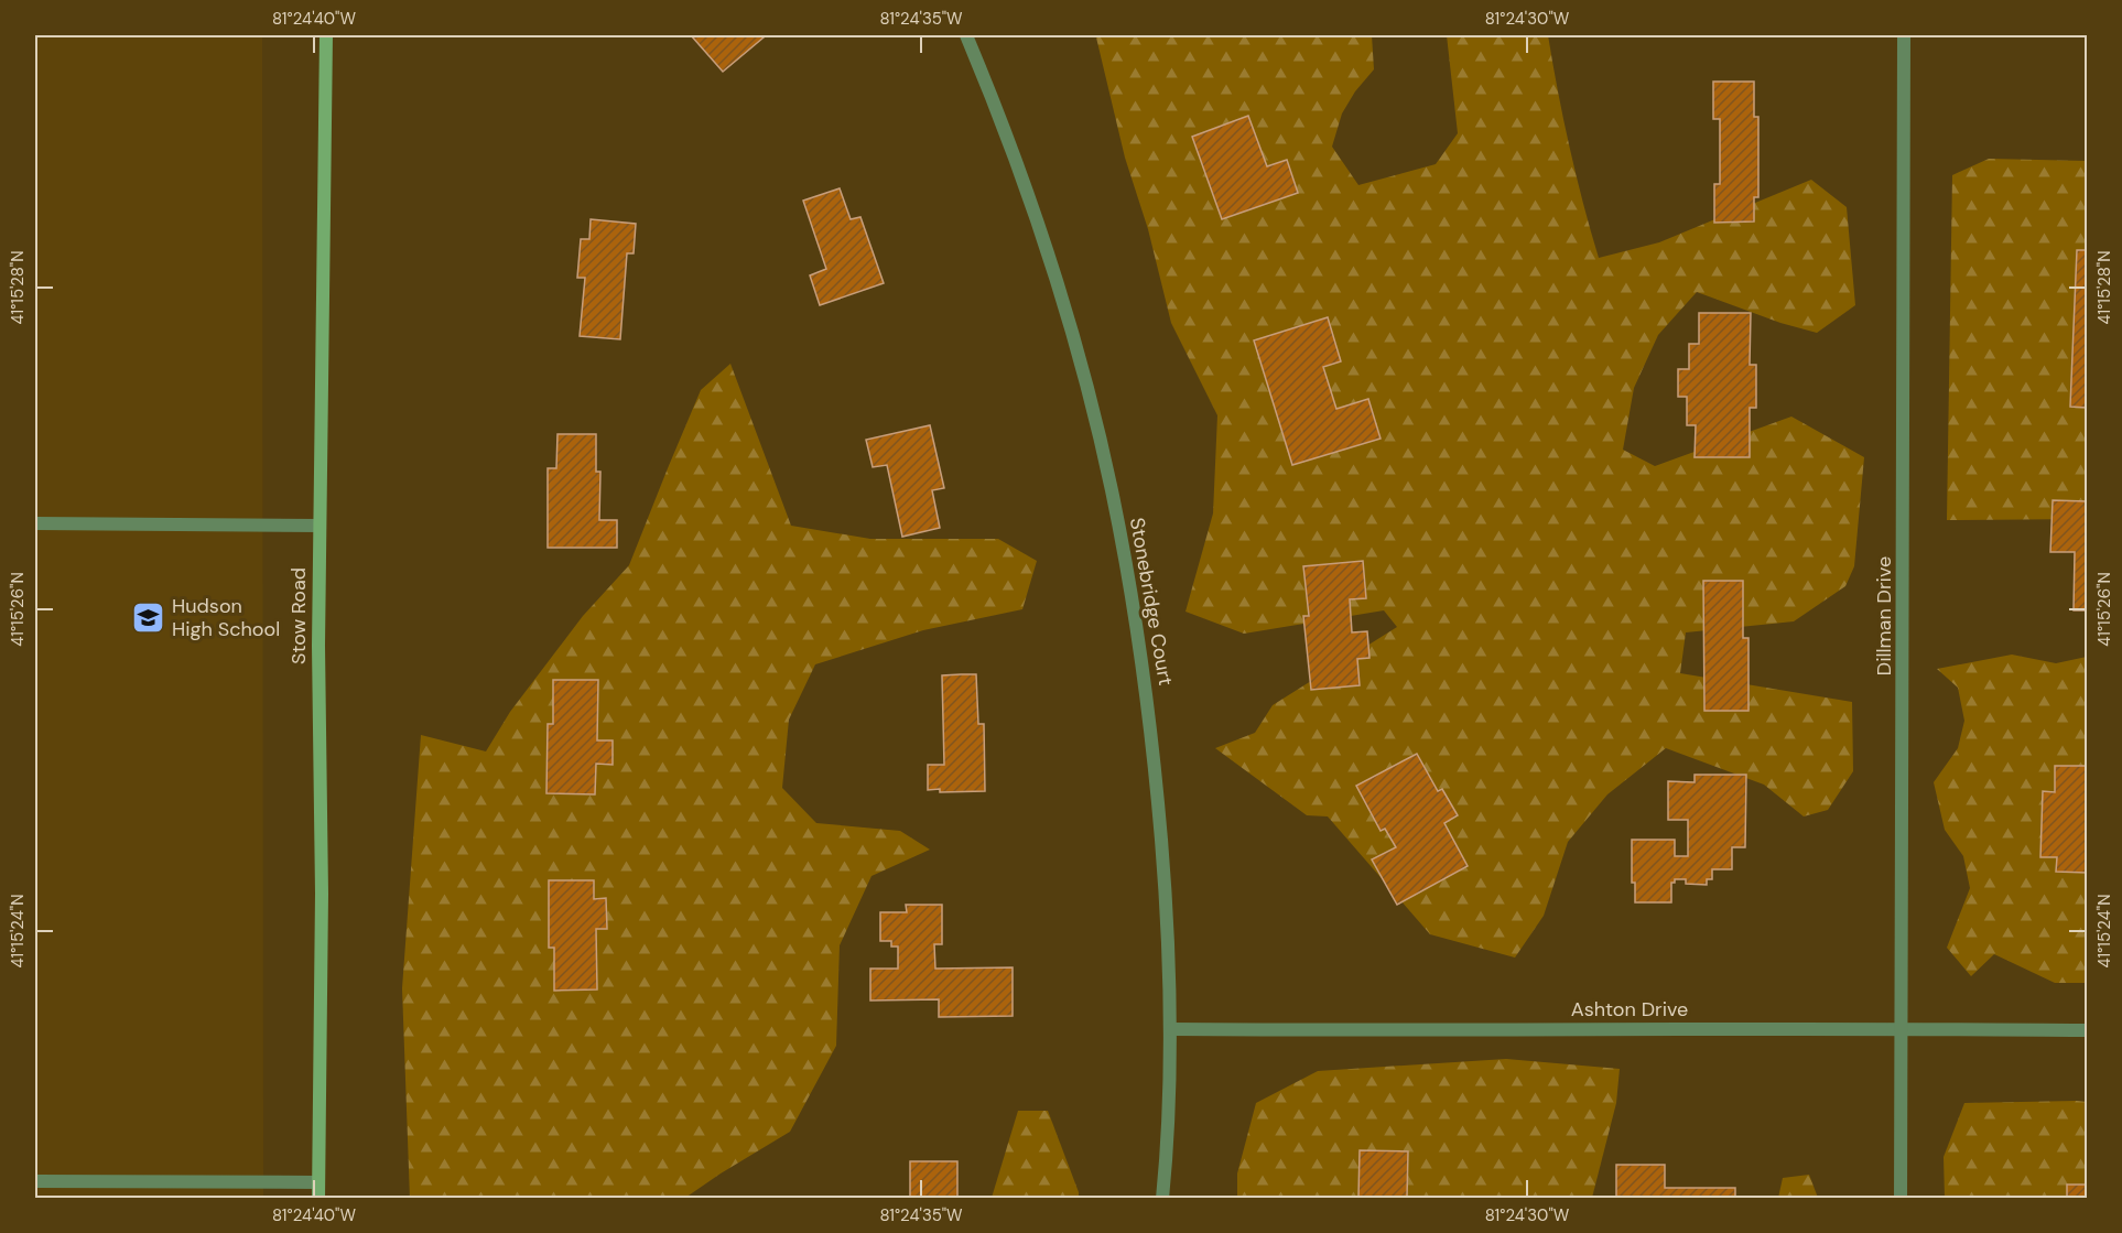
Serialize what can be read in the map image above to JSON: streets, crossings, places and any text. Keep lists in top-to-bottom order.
{
  "streets": {
    "street": [
      "Stonebridge Court",
      "Stow Road",
      "Dillman Drive",
      "Ashton Drive"
    ]
  },
  "crossings": [
    ["Stonebridge Court", "Ashton Drive"],
    ["Dillman Drive", "Ashton Drive"]
  ],
  "places": {
    "school or university": ["Hudson High School"]
  },
  "coordinates": [
    "81°24'40\"W",
    "81°24'35\"W",
    "81°24'30\"W",
    "41°15'28\"N",
    "41°15'26\"N",
    "41°15'24\"N"
  ]
}
